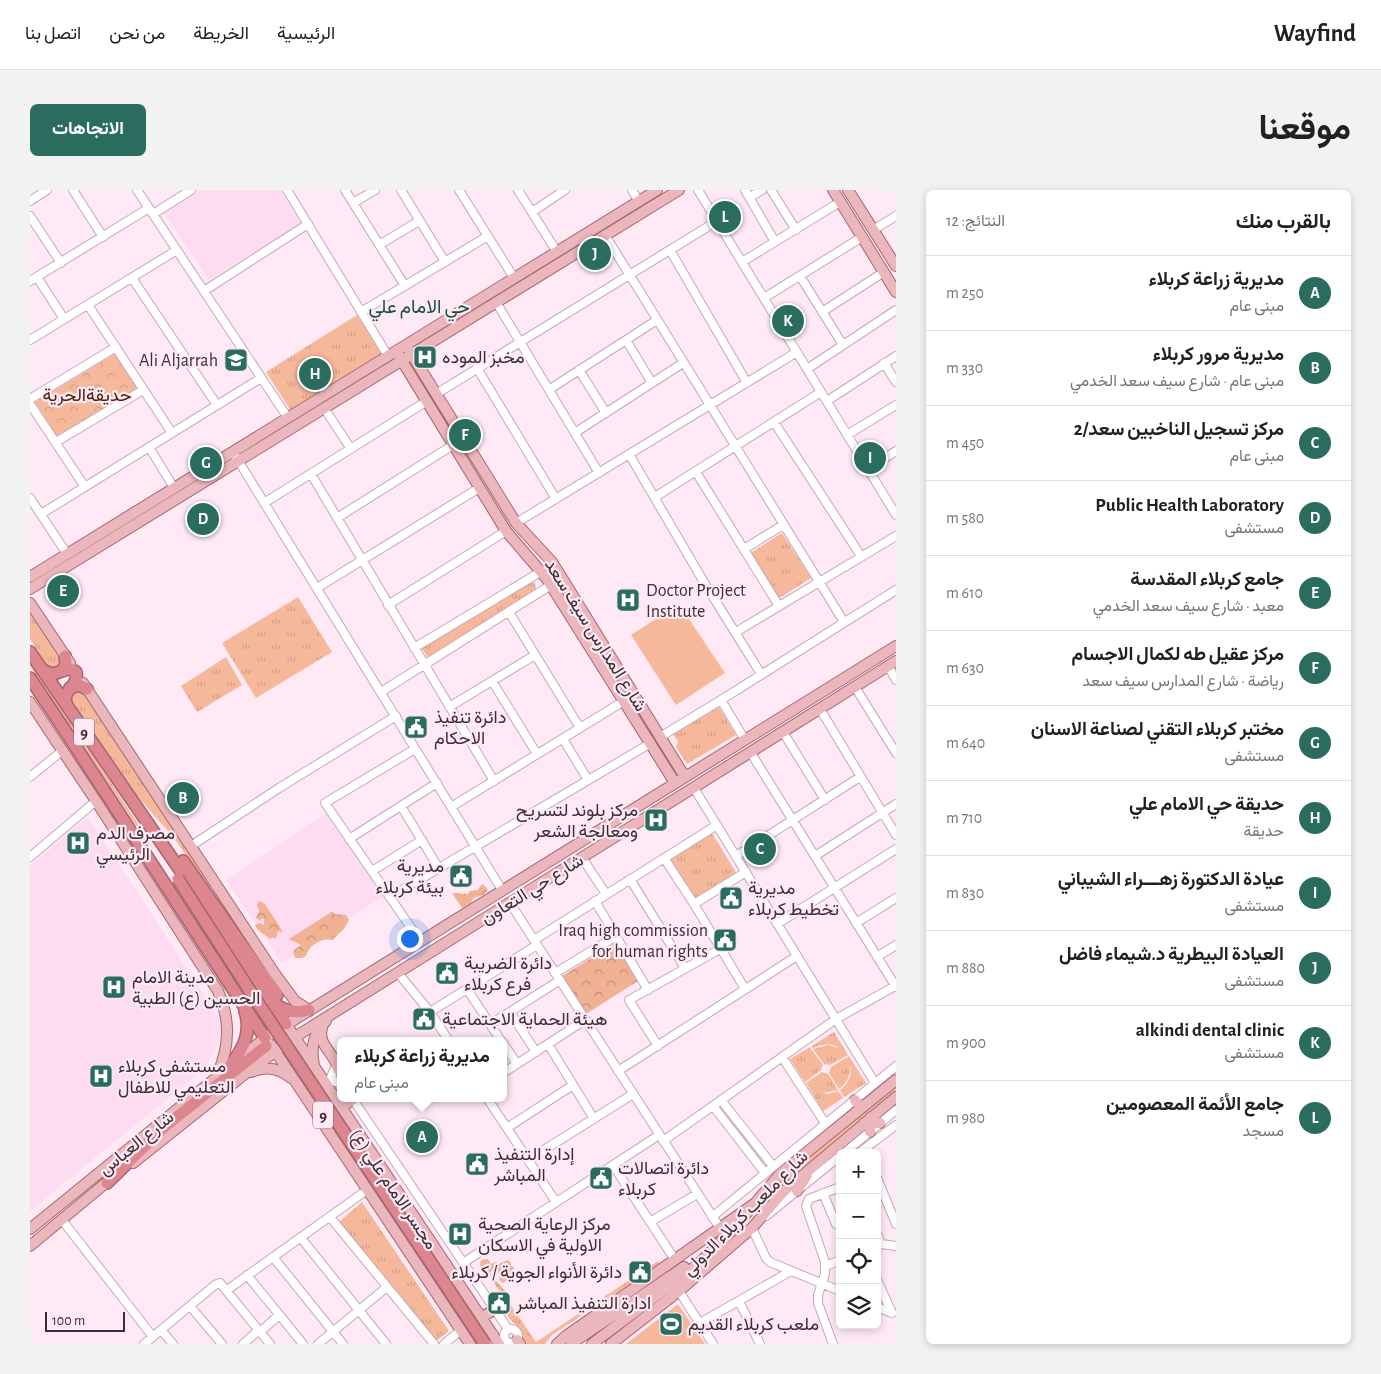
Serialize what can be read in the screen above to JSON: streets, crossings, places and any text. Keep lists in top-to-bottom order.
{
  "streets": {
    "highway": ["9", "مجسر الامام علي (ع)"],
    "main road": [
      "شارع المدارس سيف سعد",
      "شارع حي التعاون",
      "شارع العباس",
      "شارع ملعب كربلاء الدولي"
    ]
  },
  "crossings": [
    ["شارع المدارس سيف سعد", "شارع حي التعاون"],
    ["9", "مجسر الامام علي (ع)"],
    ["شارع حي التعاون", "شارع العباس"]
  ],
  "districts": ["حي الامام علي"],
  "parks": ["حديقةالحرية"],
  "places": {
    "hospital": [
      "مخبز الموده",
      "Doctor Project Institute",
      "مركز بلوند لتسريح ومعالجة الشعر",
      "مصرف الدم الرئيسي",
      "مدينة الامام الحسين (ع) الطبية",
      "مستشفى كربلاء التعليمي للاطفال",
      "مركز الرعاية الصحية الاولية في الاسكان"
    ],
    "school or university": ["Ali Aljarrah"],
    "public building": [
      "دائرة تنفيذ الاحكام",
      "مديرية بيئة كربلاء",
      "مديرية تخطيط كربلاء",
      "Iraq high commission for human rights",
      "دائرة الضريبة فرع كربلاء",
      "هيئة الحماية الاجتماعية",
      "إدارة التنفيذ المباشر",
      "دائرة اتصالات كربلاء",
      "دائرة الأنواء الجوية / كربلاء",
      "ادارة التنفيذ المباشر"
    ],
    "sports": ["ملعب كربلاء القديم"]
  },
  "scale_bar": "100 m",
  "page": {
    "header": "Wayfind",
    "nav": [
      "الرئيسية",
      "الخريطة",
      "من نحن",
      "اتصل بنا"
    ],
    "title": "موقعنا",
    "buttons": "الاتجاهات",
    "heading": ["بالقرب منك", "النتائج: 12"],
    "pins": [
      "L",
      "J",
      "K",
      "H",
      "F",
      "I",
      "G",
      "D",
      "E",
      "B",
      "C",
      "A"
    ],
    "list": [
      {
        "mark": "A",
        "name": "مديرية زراعة كربلاء",
        "note": "مبنى عام",
        "value": "250 m"
      },
      {
        "mark": "B",
        "name": "مديرية مرور كربلاء",
        "note": "مبنى عام · شارع سيف سعد الخدمي",
        "value": "330 m"
      },
      {
        "mark": "C",
        "name": "مركز تسجيل الناخبين سعد/2",
        "note": "مبنى عام",
        "value": "450 m"
      },
      {
        "mark": "D",
        "name": "Public Health Laboratory",
        "note": "مستشفى",
        "value": "580 m"
      },
      {
        "mark": "E",
        "name": "جامع كربلاء المقدسة",
        "note": "معبد · شارع سيف سعد الخدمي",
        "value": "610 m"
      },
      {
        "mark": "F",
        "name": "مركز عقيل طه لكمال الاجسام",
        "note": "رياضة · شارع المدارس سيف سعد",
        "value": "630 m"
      },
      {
        "mark": "G",
        "name": "مختبر كربلاء التقني لصناعة الاسنان",
        "note": "مستشفى",
        "value": "640 m"
      },
      {
        "mark": "H",
        "name": "حديقة حي الامام علي",
        "note": "حديقة",
        "value": "710 m"
      },
      {
        "mark": "I",
        "name": "عيادة الدكتورة زهـــراء الشيباني",
        "note": "مستشفى",
        "value": "830 m"
      },
      {
        "mark": "J",
        "name": "العيادة البيطرية د.شيماء فاضل",
        "note": "مستشفى",
        "value": "880 m"
      },
      {
        "mark": "K",
        "name": "alkindi dental clinic",
        "note": "مستشفى",
        "value": "900 m"
      },
      {
        "mark": "L",
        "name": "جامع الأئمة المعصومين",
        "note": "مسجد",
        "value": "980 m"
      }
    ],
    "popup": ["مديرية زراعة كربلاء", "مبنى عام"],
    "map_buttons": ["+", "−"],
    "scale": "100 m"
  }
}
